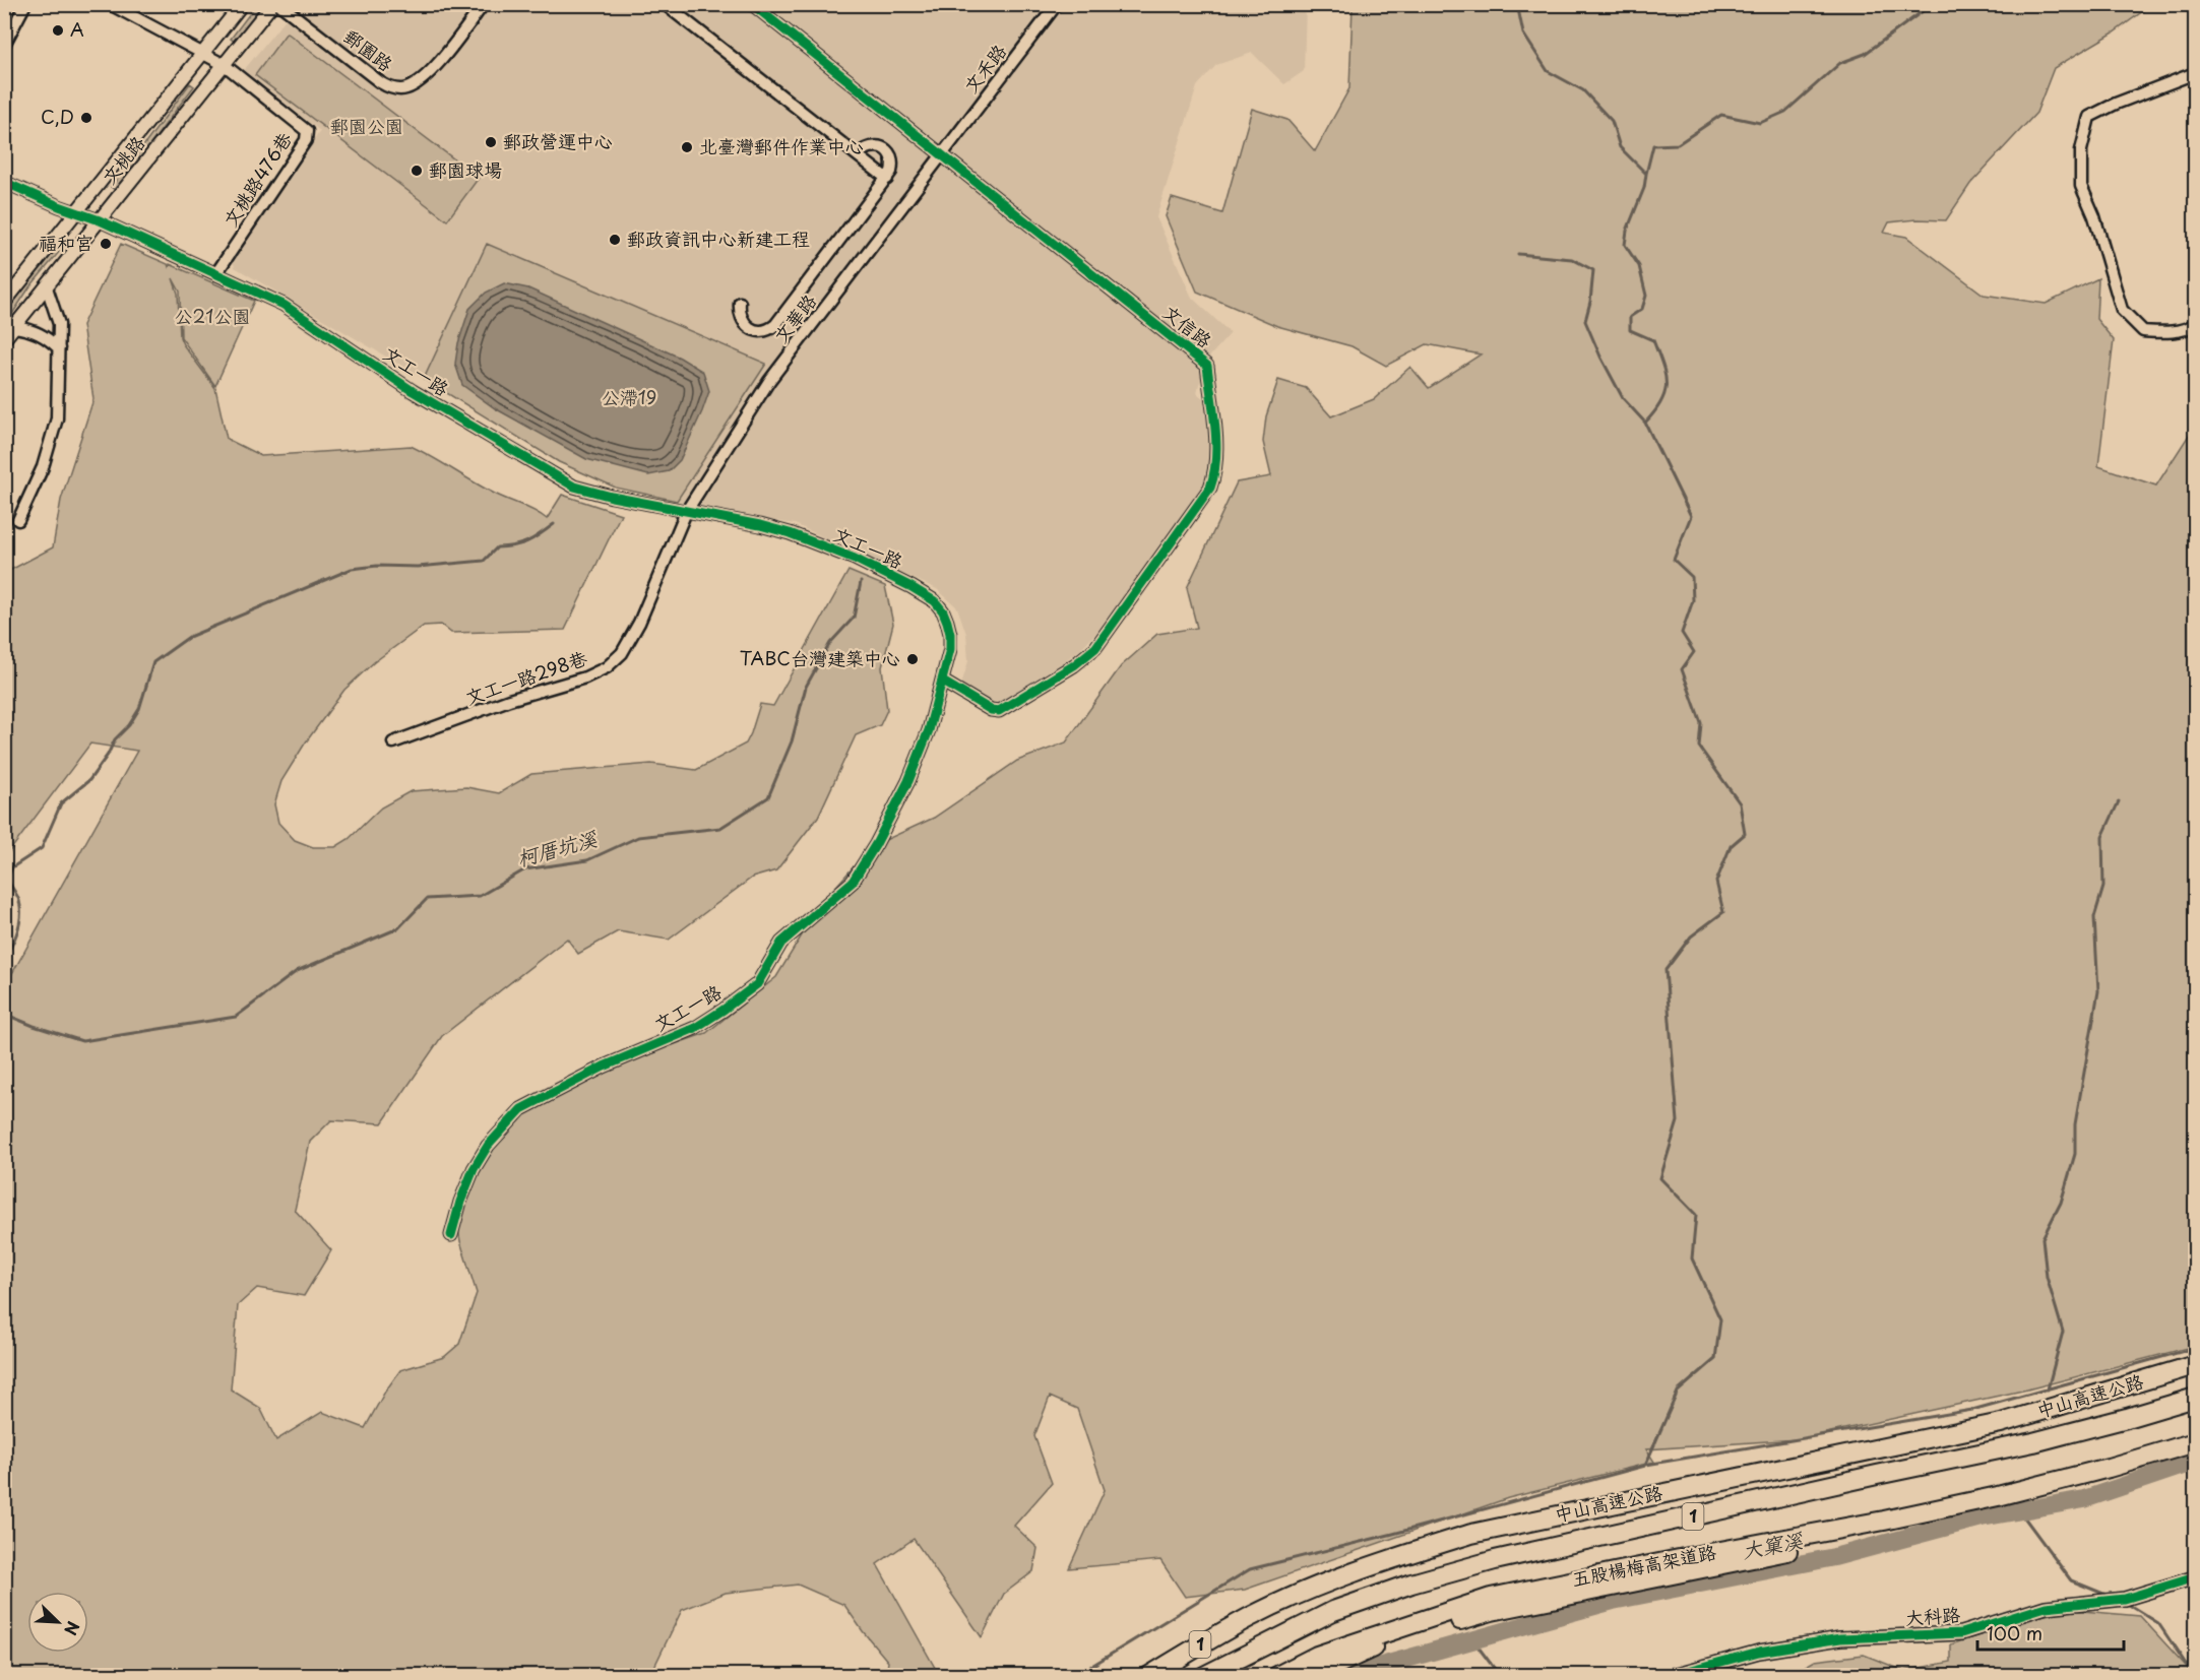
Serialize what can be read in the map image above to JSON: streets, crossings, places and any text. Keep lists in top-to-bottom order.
{
  "streets": {
    "highway": ["中山高速公路", "1", "五股楊梅高架道路"],
    "street": [
      "郵園路",
      "文禾路",
      "文桃路",
      "文桃路476巷",
      "文華路",
      "文信路",
      "文工一路",
      "文工一路298巷",
      "大科路"
    ]
  },
  "crossings": [
    ["文禾路", "文華路"],
    ["文禾路", "文信路"],
    ["文桃路", "文桃路476巷"],
    ["文桃路", "文工一路"],
    ["文桃路476巷", "文工一路"],
    ["文華路", "文信路"],
    ["文華路", "文工一路"],
    ["文華路", "文工一路298巷"],
    ["文信路", "文工一路"],
    ["文工一路", "文工一路298巷"]
  ],
  "water": ["柯厝坑溪", "大窠溪"],
  "parks": ["郵園公園", "公21公園", "公滯19"],
  "places": [
    "A",
    "C,D",
    "郵政營運中心",
    "北臺灣郵件作業中心",
    "郵園球場",
    "郵政資訊中心新建工程",
    "福和宮",
    "TABC台灣建築中心"
  ],
  "scale_bar": "100 m",
  "north": "bottom right"
}
